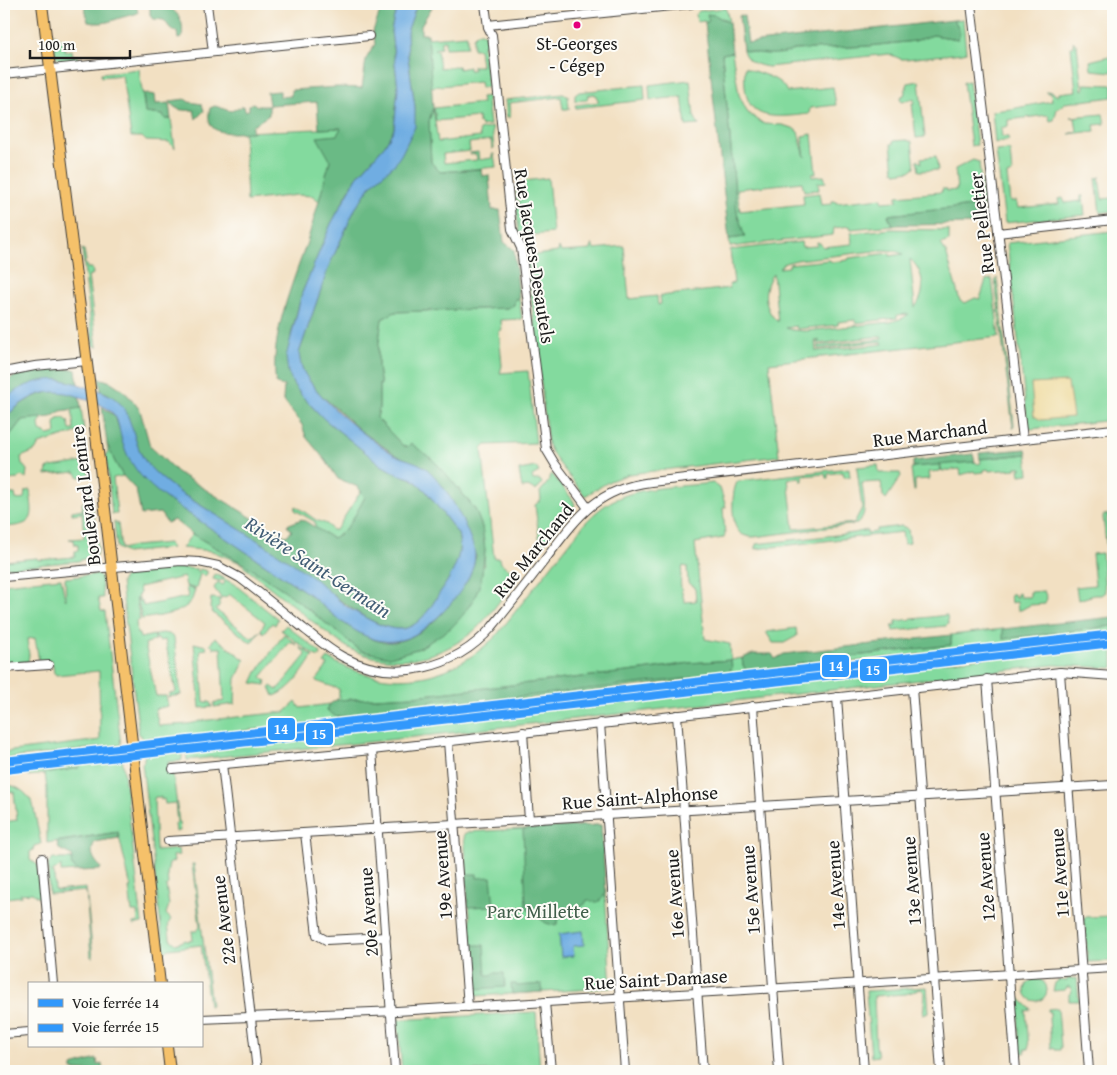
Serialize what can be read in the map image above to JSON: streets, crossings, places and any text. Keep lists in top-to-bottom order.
{
  "streets": {
    "main road": ["Boulevard Lemire"],
    "street": [
      "Rue Pelletier",
      "Rue Jacques-Desautels",
      "Rue Marchand",
      "Rue Saint-Alphonse",
      "11e Avenue",
      "19e Avenue",
      "12e Avenue",
      "13e Avenue",
      "14e Avenue",
      "15e Avenue",
      "16e Avenue",
      "20e Avenue",
      "22e Avenue",
      "Rue Saint-Damase"
    ]
  },
  "crossings": [
    ["Rue Pelletier", "Rue Marchand"],
    ["Rue Jacques-Desautels", "Rue Marchand"],
    ["Rue Marchand", "Boulevard Lemire"],
    ["Rue Saint-Alphonse", "11e Avenue"],
    ["Rue Saint-Alphonse", "19e Avenue"],
    ["Rue Saint-Alphonse", "12e Avenue"],
    ["Rue Saint-Alphonse", "13e Avenue"],
    ["Rue Saint-Alphonse", "14e Avenue"],
    ["Rue Saint-Alphonse", "15e Avenue"],
    ["Rue Saint-Alphonse", "16e Avenue"],
    ["Rue Saint-Alphonse", "20e Avenue"],
    ["Rue Saint-Alphonse", "22e Avenue"],
    ["11e Avenue", "Rue Saint-Damase"],
    ["19e Avenue", "Rue Saint-Damase"],
    ["12e Avenue", "Rue Saint-Damase"],
    ["13e Avenue", "Rue Saint-Damase"],
    ["14e Avenue", "Rue Saint-Damase"],
    ["15e Avenue", "Rue Saint-Damase"],
    ["16e Avenue", "Rue Saint-Damase"],
    ["20e Avenue", "Rue Saint-Damase"],
    ["22e Avenue", "Rue Saint-Damase"]
  ],
  "water": ["Rivière Saint-Germain"],
  "parks": ["Parc Millette"],
  "places": ["St-Georges - Cégep"],
  "lines": ["rail line 14", "rail line 15"],
  "legend": ["Voie ferrée 14", "Voie ferrée 15"],
  "scale_bar": "100 m"
}
